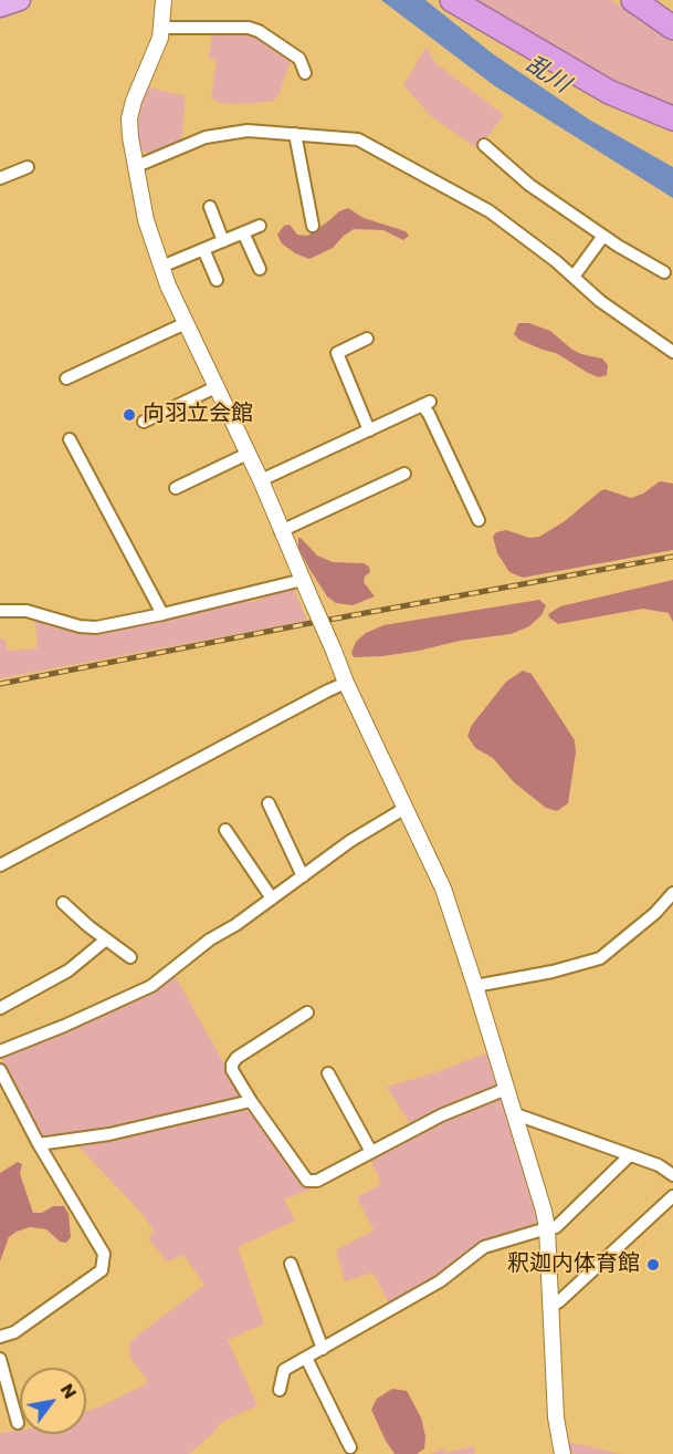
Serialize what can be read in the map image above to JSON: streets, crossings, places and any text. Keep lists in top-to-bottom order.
{
  "water": ["乱川"],
  "places": ["向羽立会館", "釈迦内体育館"],
  "north": "top right"
}
